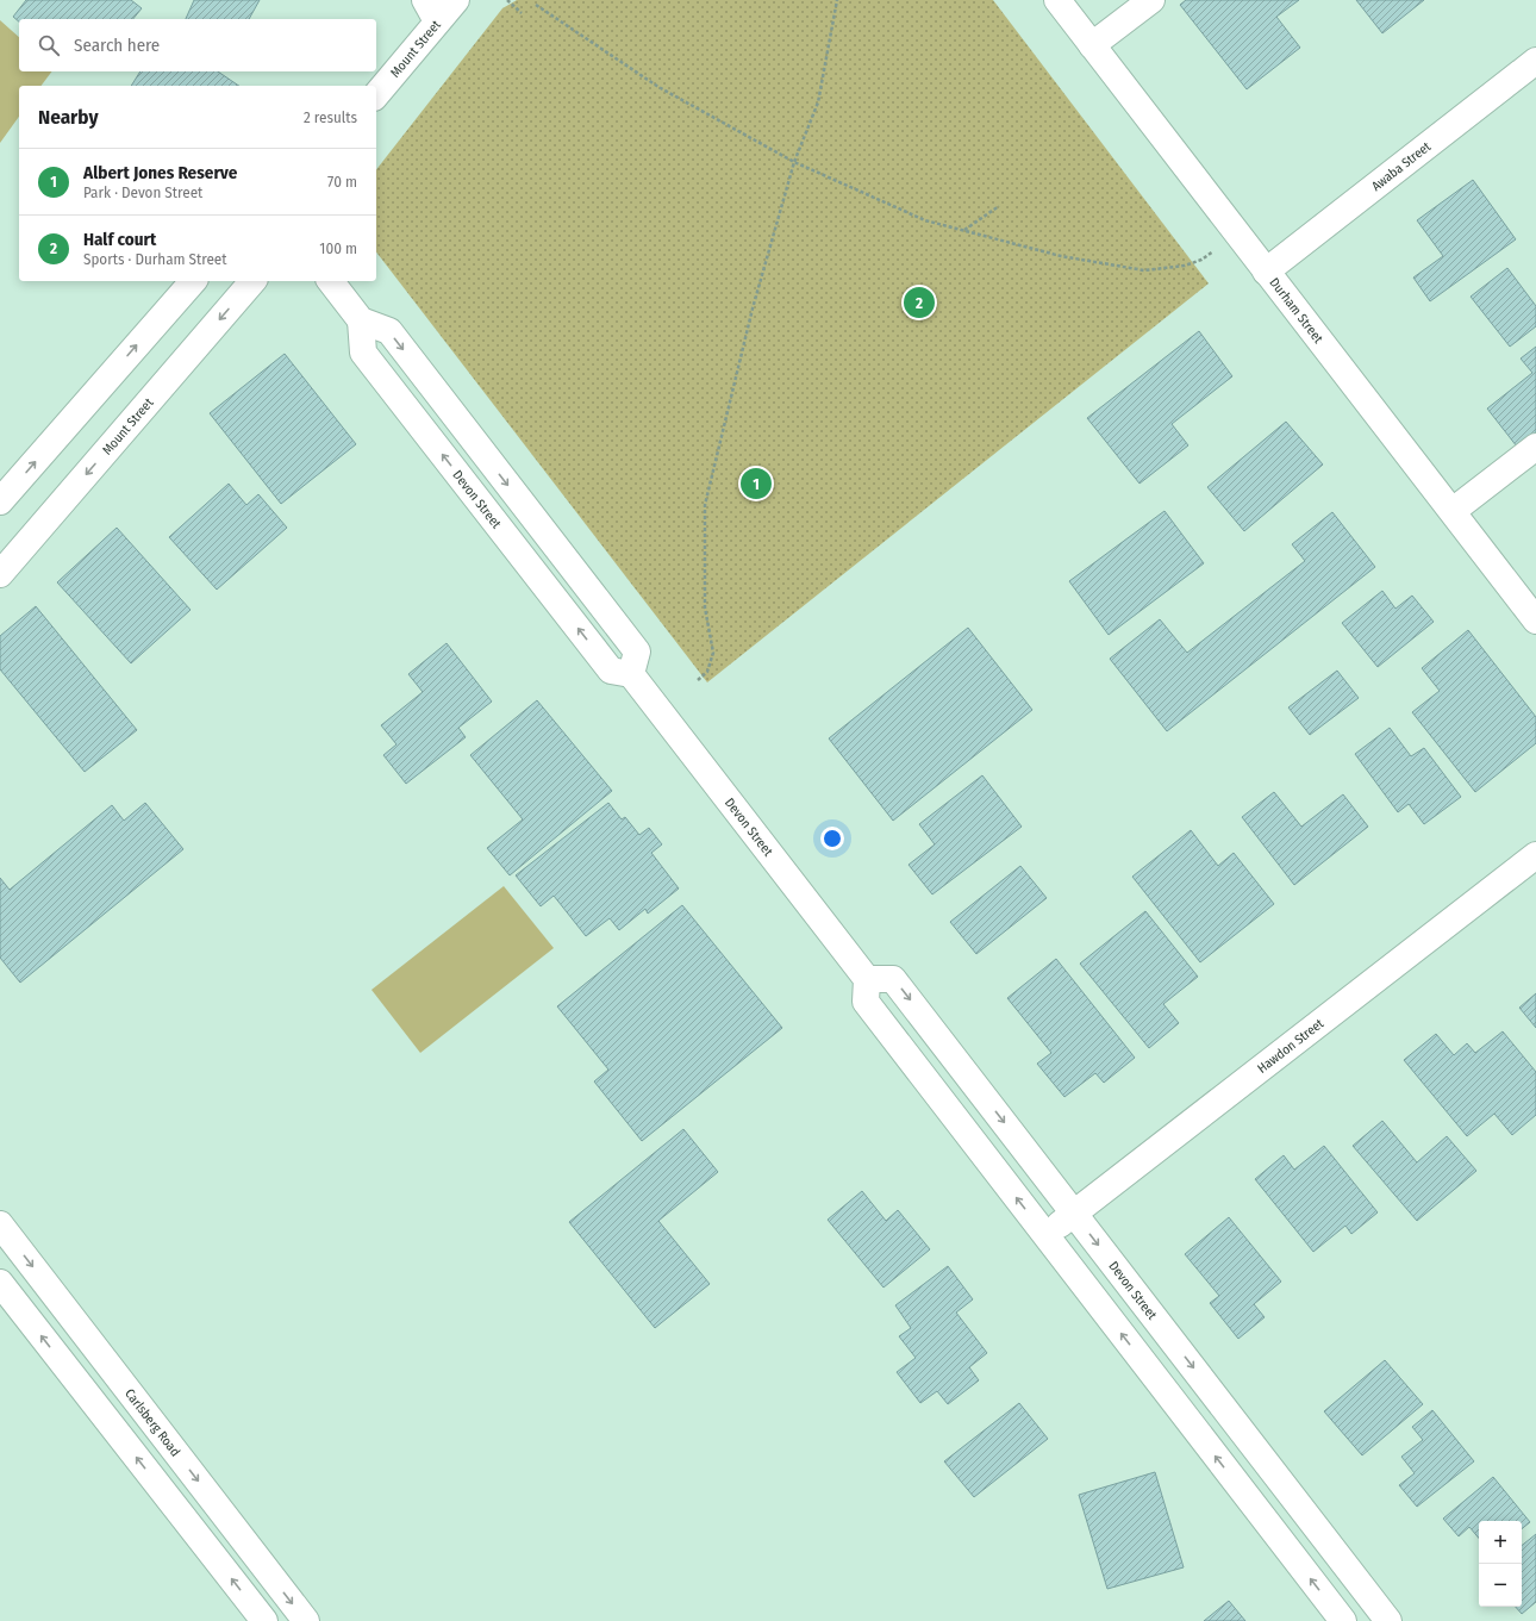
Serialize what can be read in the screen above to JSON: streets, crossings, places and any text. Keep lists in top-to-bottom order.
{
  "streets": {
    "street": [
      "Mount Street",
      "Awaba Street",
      "Durham Street",
      "Devon Street",
      "Hawdon Street",
      "Carlsberg Road"
    ]
  },
  "crossings": [
    ["Awaba Street", "Durham Street"],
    ["Devon Street", "Hawdon Street"]
  ],
  "page": {
    "search": "Search here",
    "heading": ["Nearby", "2 results"],
    "list": [
      {
        "mark": "1",
        "name": "Albert Jones Reserve",
        "note": "Park · Devon Street",
        "value": "70 m"
      },
      {
        "mark": "2",
        "name": "Half court",
        "note": "Sports · Durham Street",
        "value": "100 m"
      }
    ],
    "pins": ["2", "1"],
    "map_buttons": ["+", "−"]
  }
}
